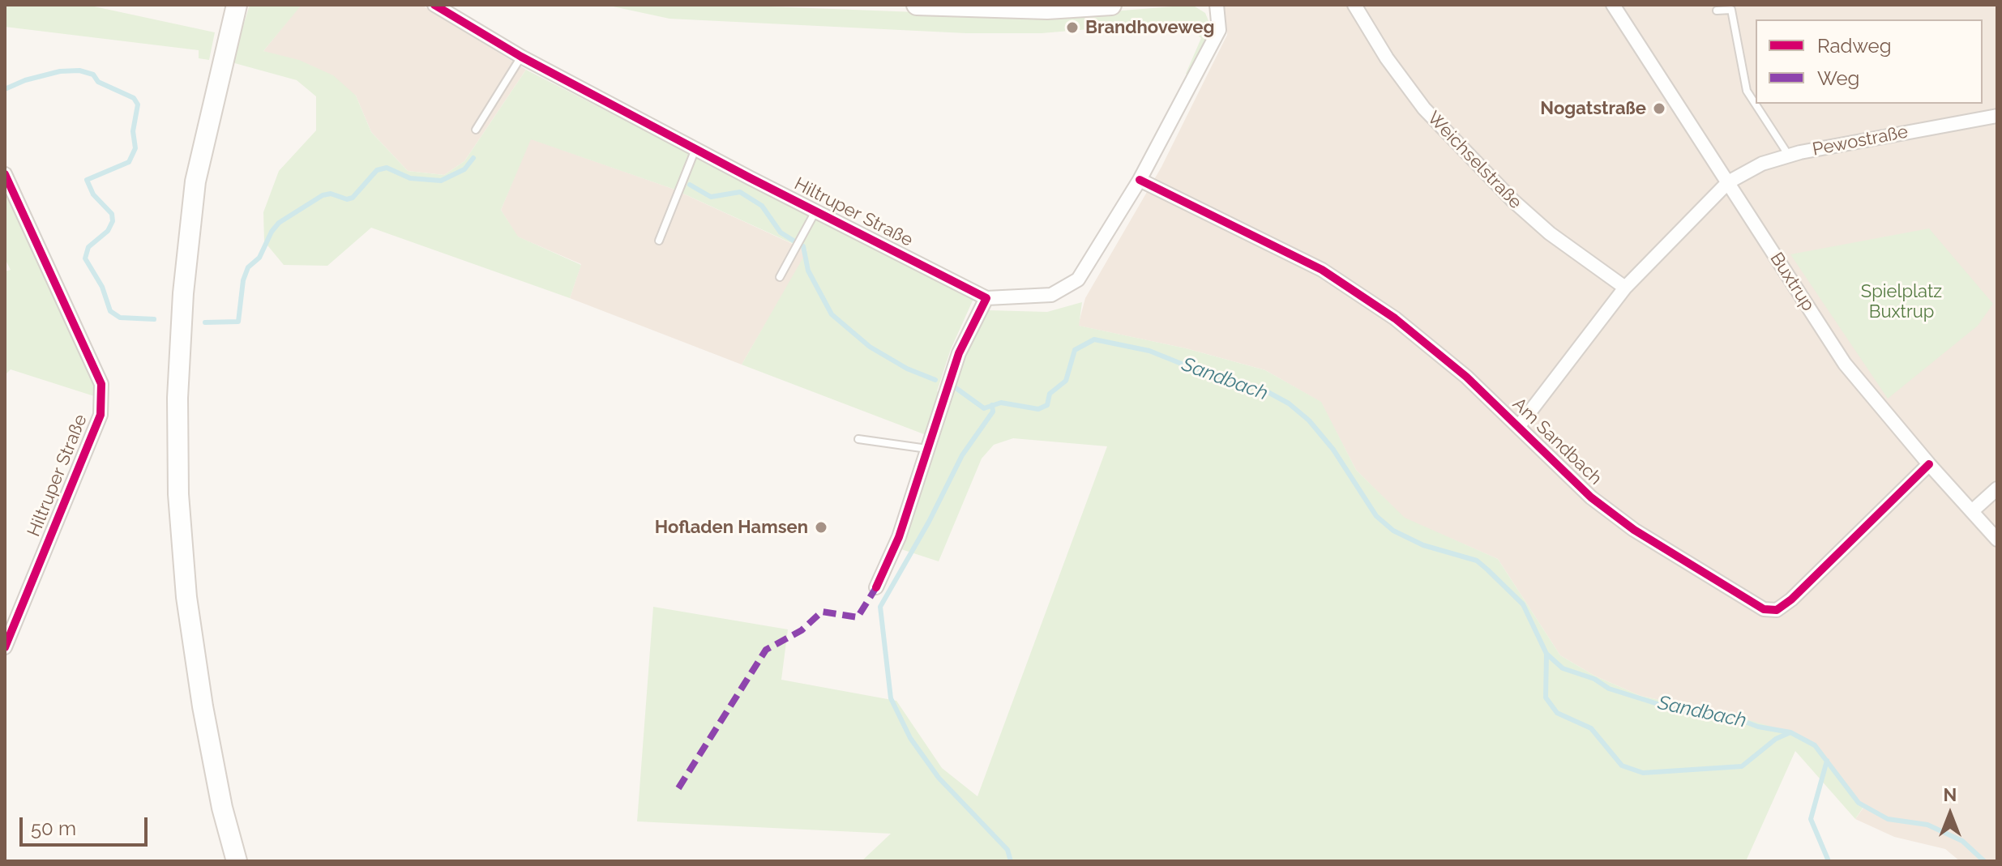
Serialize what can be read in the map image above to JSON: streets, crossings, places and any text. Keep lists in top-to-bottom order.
{
  "streets": {
    "street": [
      "Pewostraße",
      "Weichselstraße",
      "Hiltruper Straße",
      "Buxtrup",
      "Am Sandbach"
    ]
  },
  "crossings": [
    ["Pewostraße", "Buxtrup"],
    ["Hiltruper Straße", "Am Sandbach"],
    ["Buxtrup", "Am Sandbach"]
  ],
  "water": ["Sandbach"],
  "parks": ["Spielplatz Buxtrup"],
  "places": ["Brandhoveweg", "Nogatstraße", "Hofladen Hamsen"],
  "legend": ["Radweg", "Weg"],
  "scale_bar": "50 m",
  "north": "top"
}
